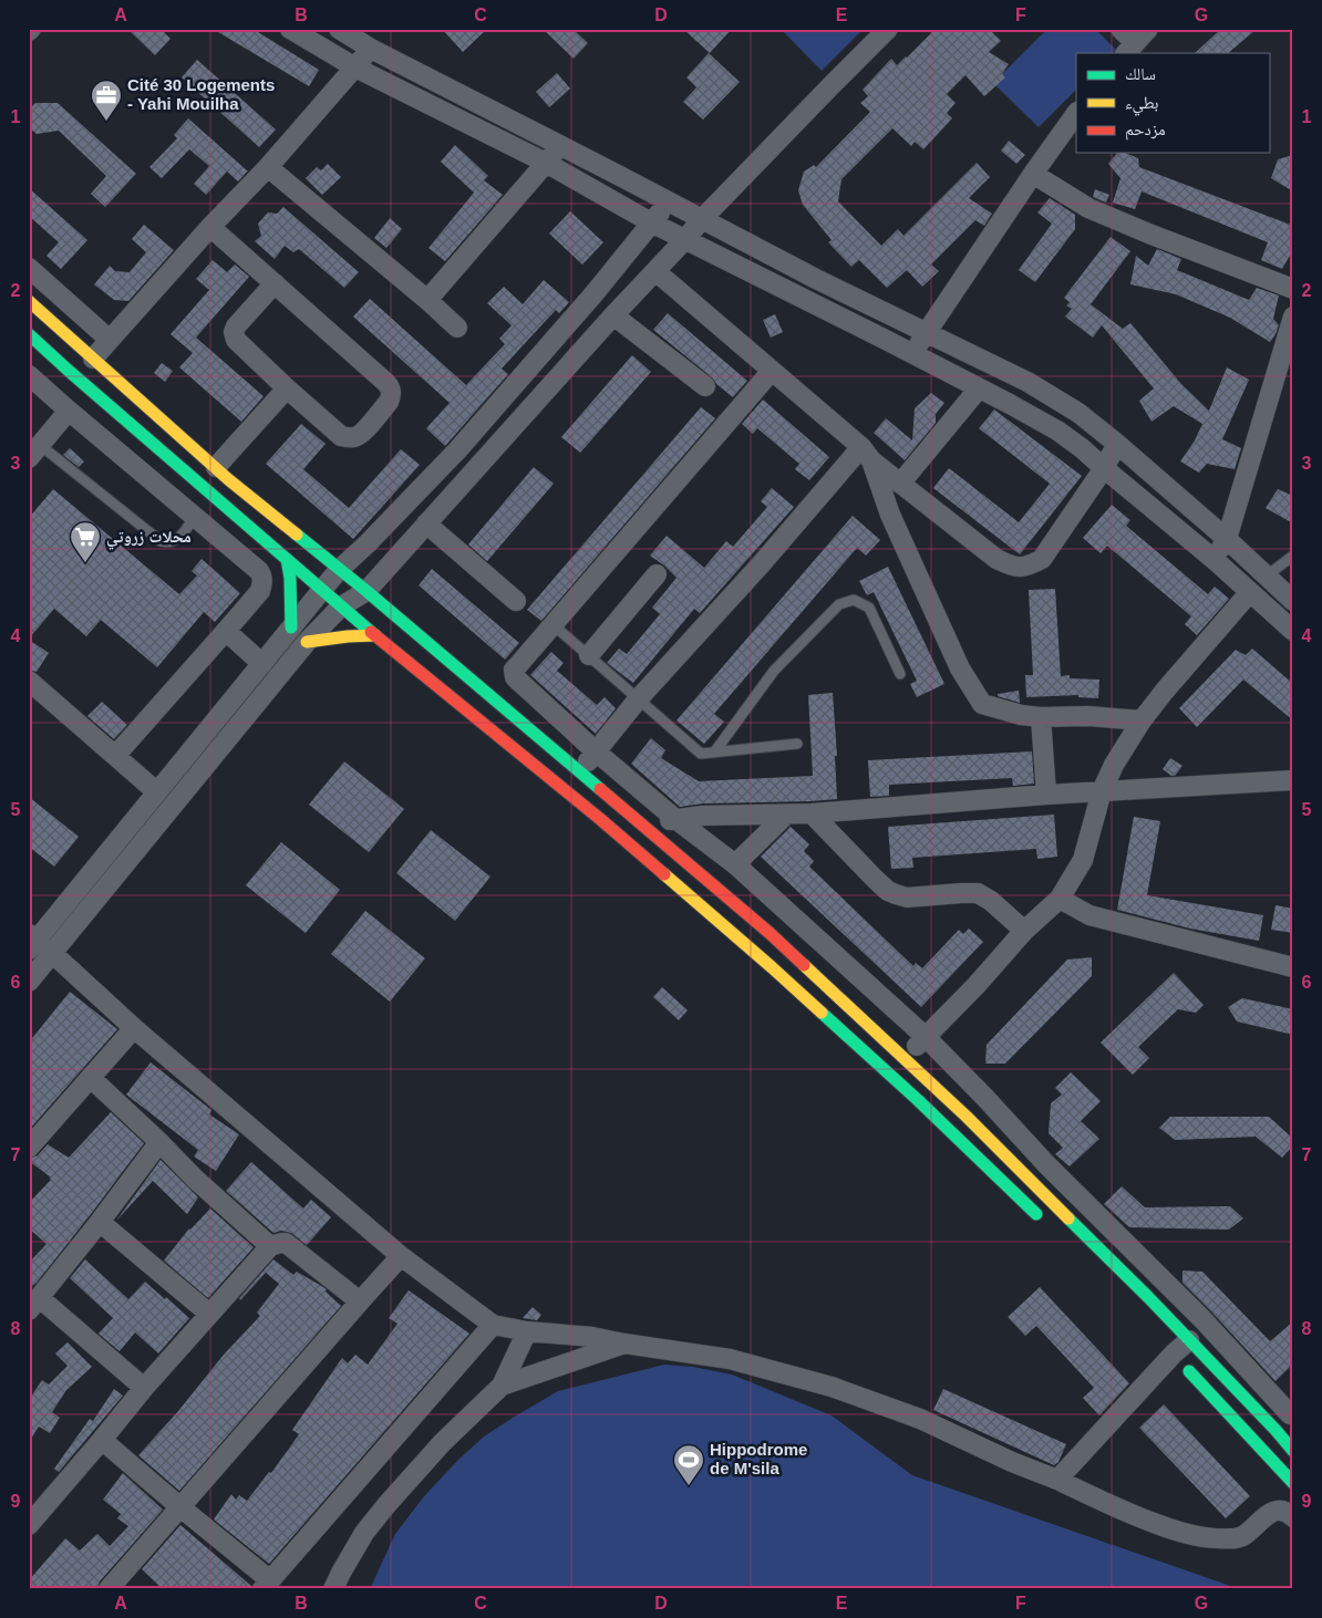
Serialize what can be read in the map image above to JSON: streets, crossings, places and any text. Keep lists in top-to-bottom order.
{
  "places": {
    "office": ["Cité 30 Logements - Yahi Mouilha"],
    "supermarket": ["محلات زروتي"],
    "sports": ["Hippodrome de M'sila"]
  },
  "legend": ["سالك", "بطيء", "مزدحم"],
  "grid": {
    "columns": [
      "A",
      "B",
      "C",
      "D",
      "E",
      "F",
      "G"
    ],
    "rows": [
      "1",
      "2",
      "3",
      "4",
      "5",
      "6",
      "7",
      "8",
      "9"
    ]
  }
}
